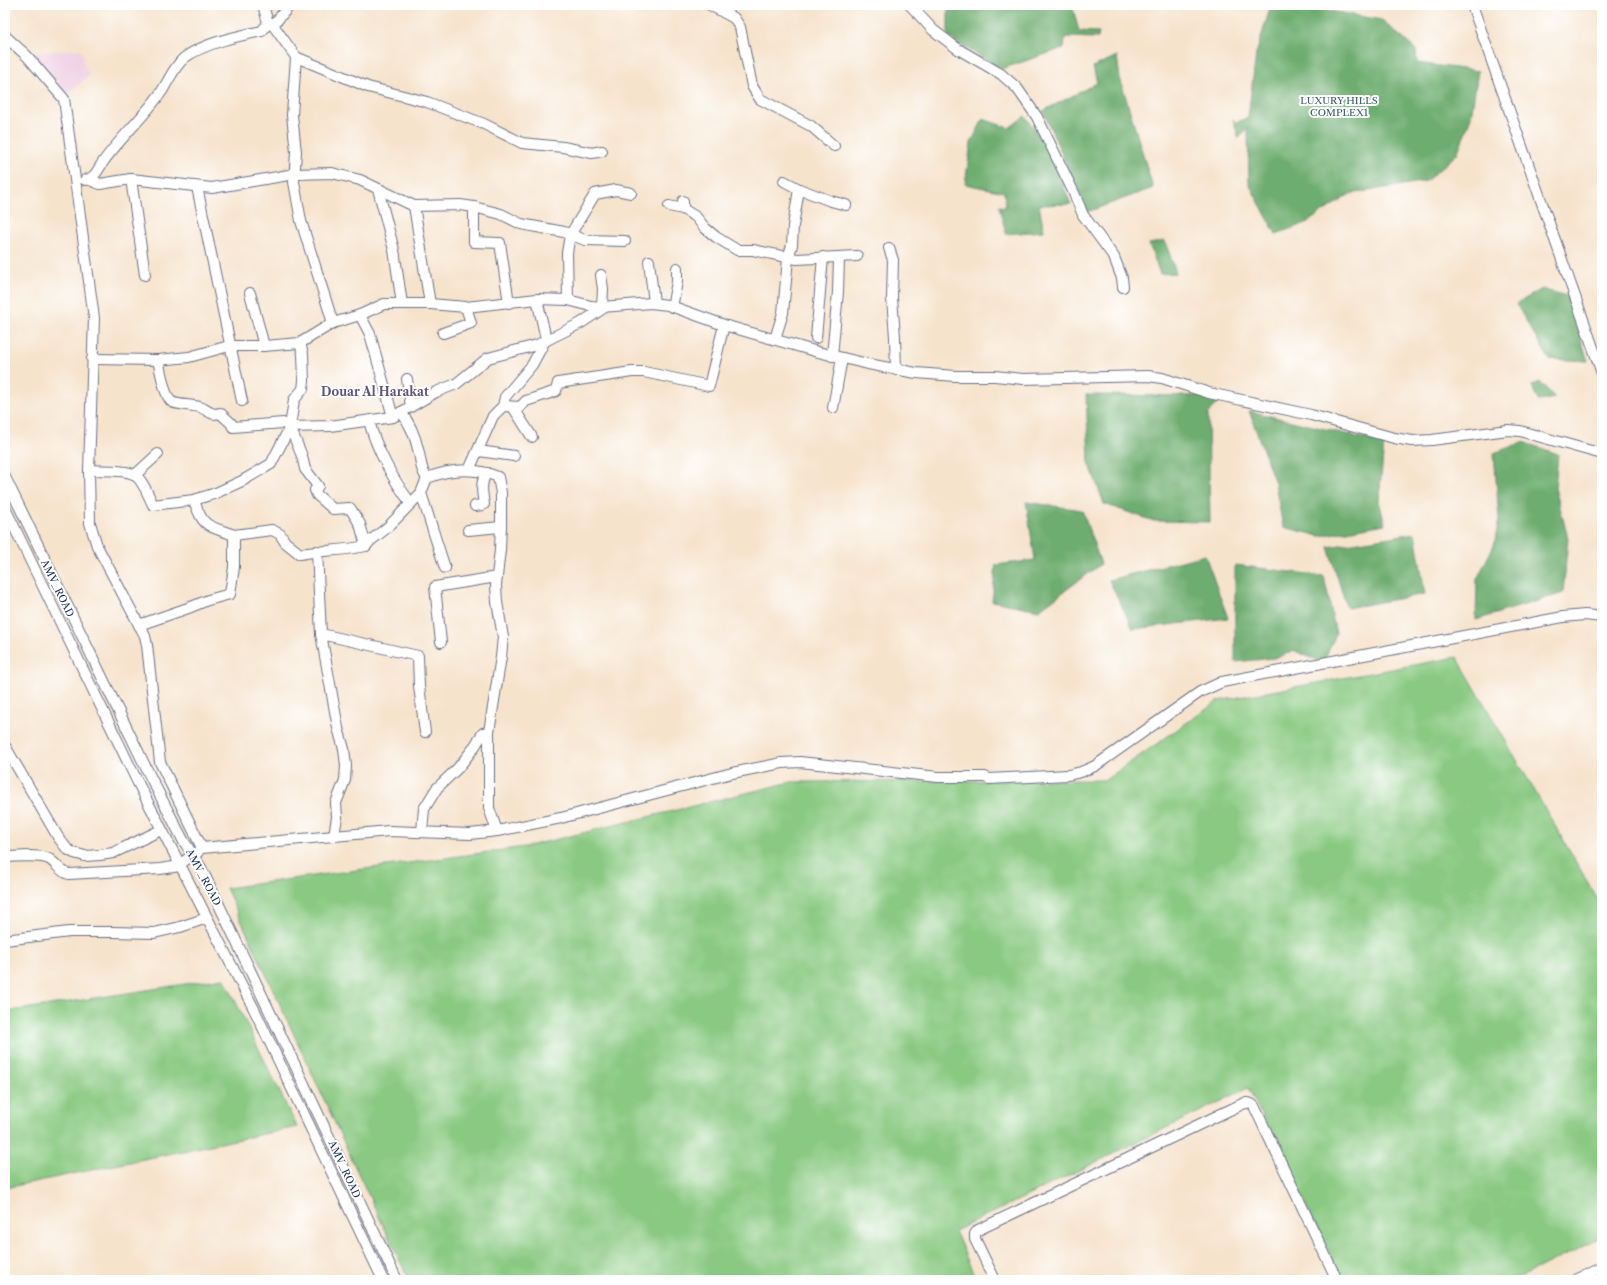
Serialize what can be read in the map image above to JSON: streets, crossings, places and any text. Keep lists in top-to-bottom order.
{
  "streets": {
    "street": ["AMV_ROAD"]
  },
  "districts": ["Douar Al Harakat"],
  "parks": ["LUXURY HILLS COMPLEX1"]
}
